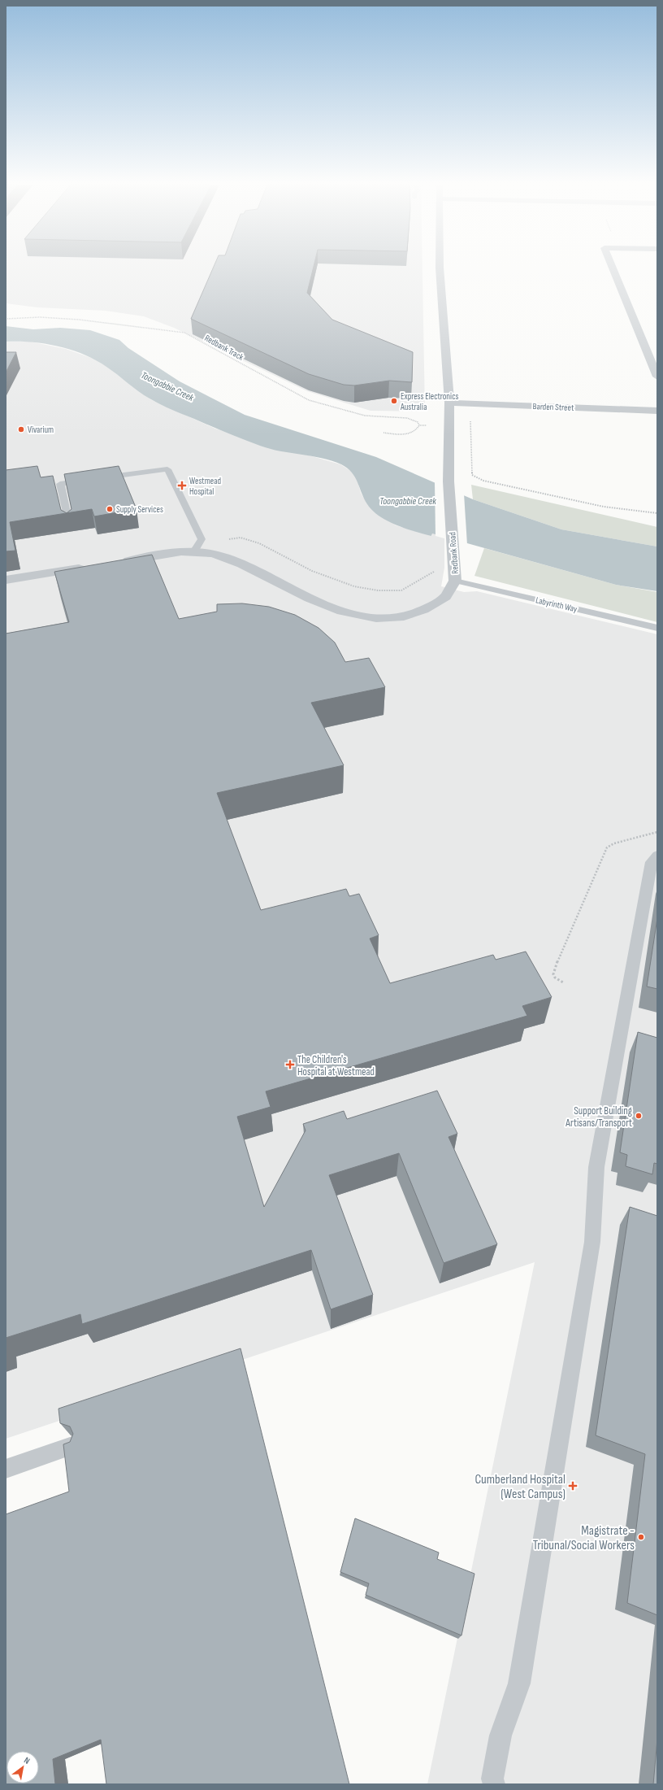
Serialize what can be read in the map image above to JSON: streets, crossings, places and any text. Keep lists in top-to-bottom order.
{
  "streets": {
    "street": ["Barden Street", "Redbank Road"],
    "lane": ["Labyrinth Way"],
    "path": ["Redbank Track"]
  },
  "crossings": [
    ["Barden Street", "Redbank Road"],
    ["Redbank Road", "Labyrinth Way"]
  ],
  "water": ["Toongabbie Creek"],
  "places": {
    "other": [
      "Express Electronics Australia",
      "Vivarium",
      "Supply Services",
      "Support Building Artisans/Transport",
      "Magistrate - Tribunal/Social Workers"
    ],
    "health": ["Westmead Hospital", "The Children's Hospital at Westmead", "Cumberland Hospital (West Campus)"]
  },
  "north": "top right"
}
